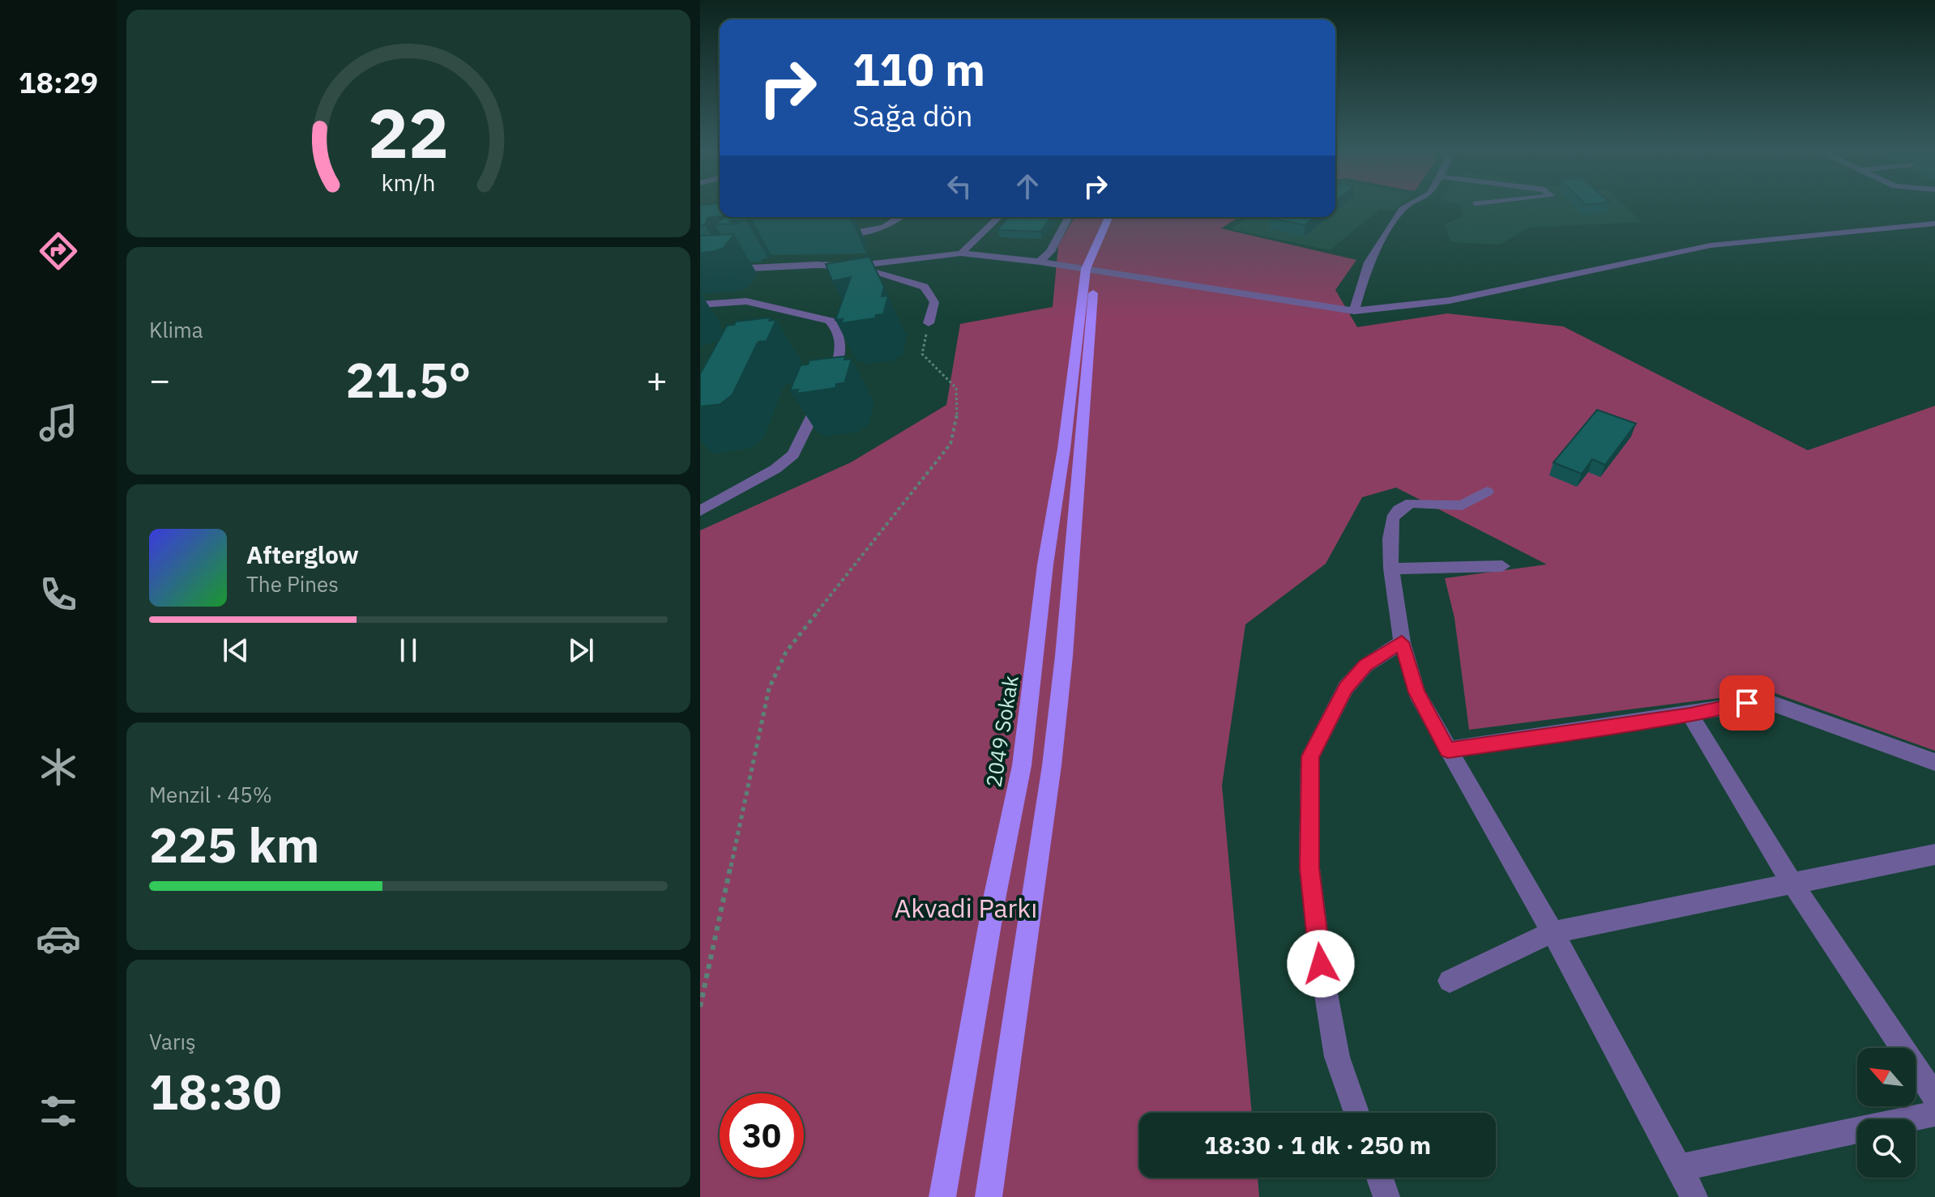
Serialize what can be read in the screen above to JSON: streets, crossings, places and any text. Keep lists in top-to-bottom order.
{
  "streets": {
    "main road": ["2049 Sokak"]
  },
  "parks": ["Akvadi Parkı"],
  "north": "top left",
  "page": {
    "tabs": "18:29",
    "turn": ["110 m", "Sağa dön"],
    "tile": [
      "Klima",
      ["Menzil · 45%", "225 km"],
      ["Varış", "18:30"]
    ],
    "heat": ["−", "21.5°", "+"],
    "song": ["Afterglow", "The Pines"],
    "limit": "30",
    "trip": "18:30 · 1 dk · 250 m",
    "gauge": ["22", "km/h"]
  }
}
